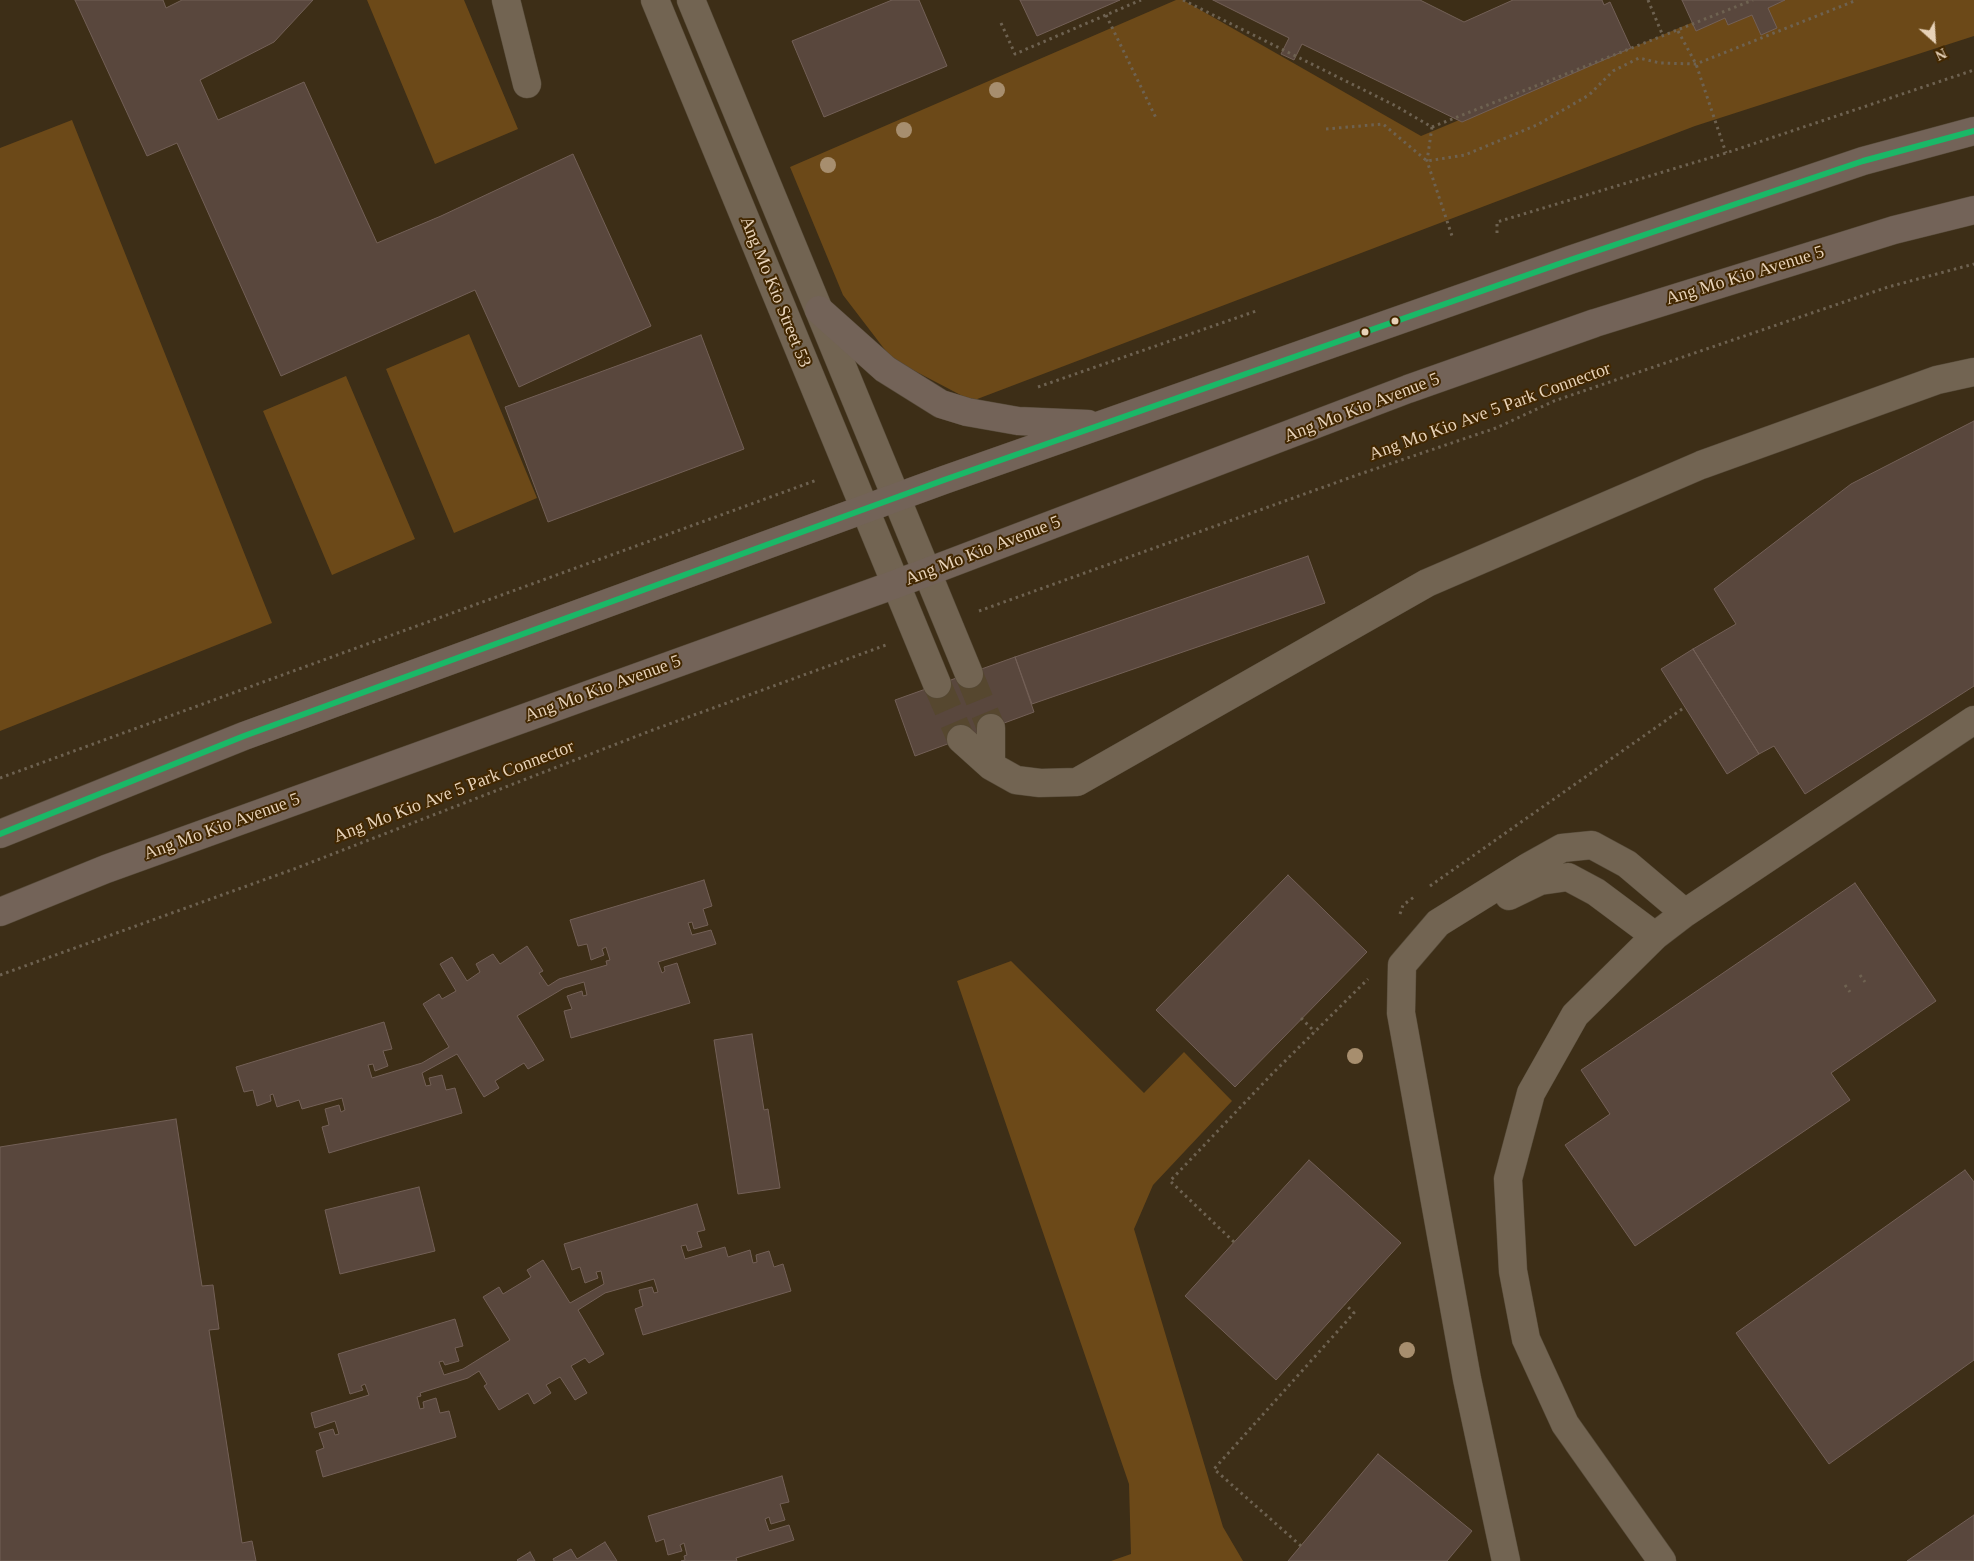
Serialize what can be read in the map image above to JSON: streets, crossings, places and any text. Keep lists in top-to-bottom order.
{
  "streets": {
    "main road": ["Ang Mo Kio Avenue 5"],
    "street": ["Ang Mo Kio Street 53"],
    "path": ["Ang Mo Kio Ave 5 Park Connector"]
  },
  "crossings": [
    ["Ang Mo Kio Avenue 5", "Ang Mo Kio Street 53"],
    ["Ang Mo Kio Street 53", "Ang Mo Kio Ave 5 Park Connector"]
  ],
  "north": "bottom right"
}
